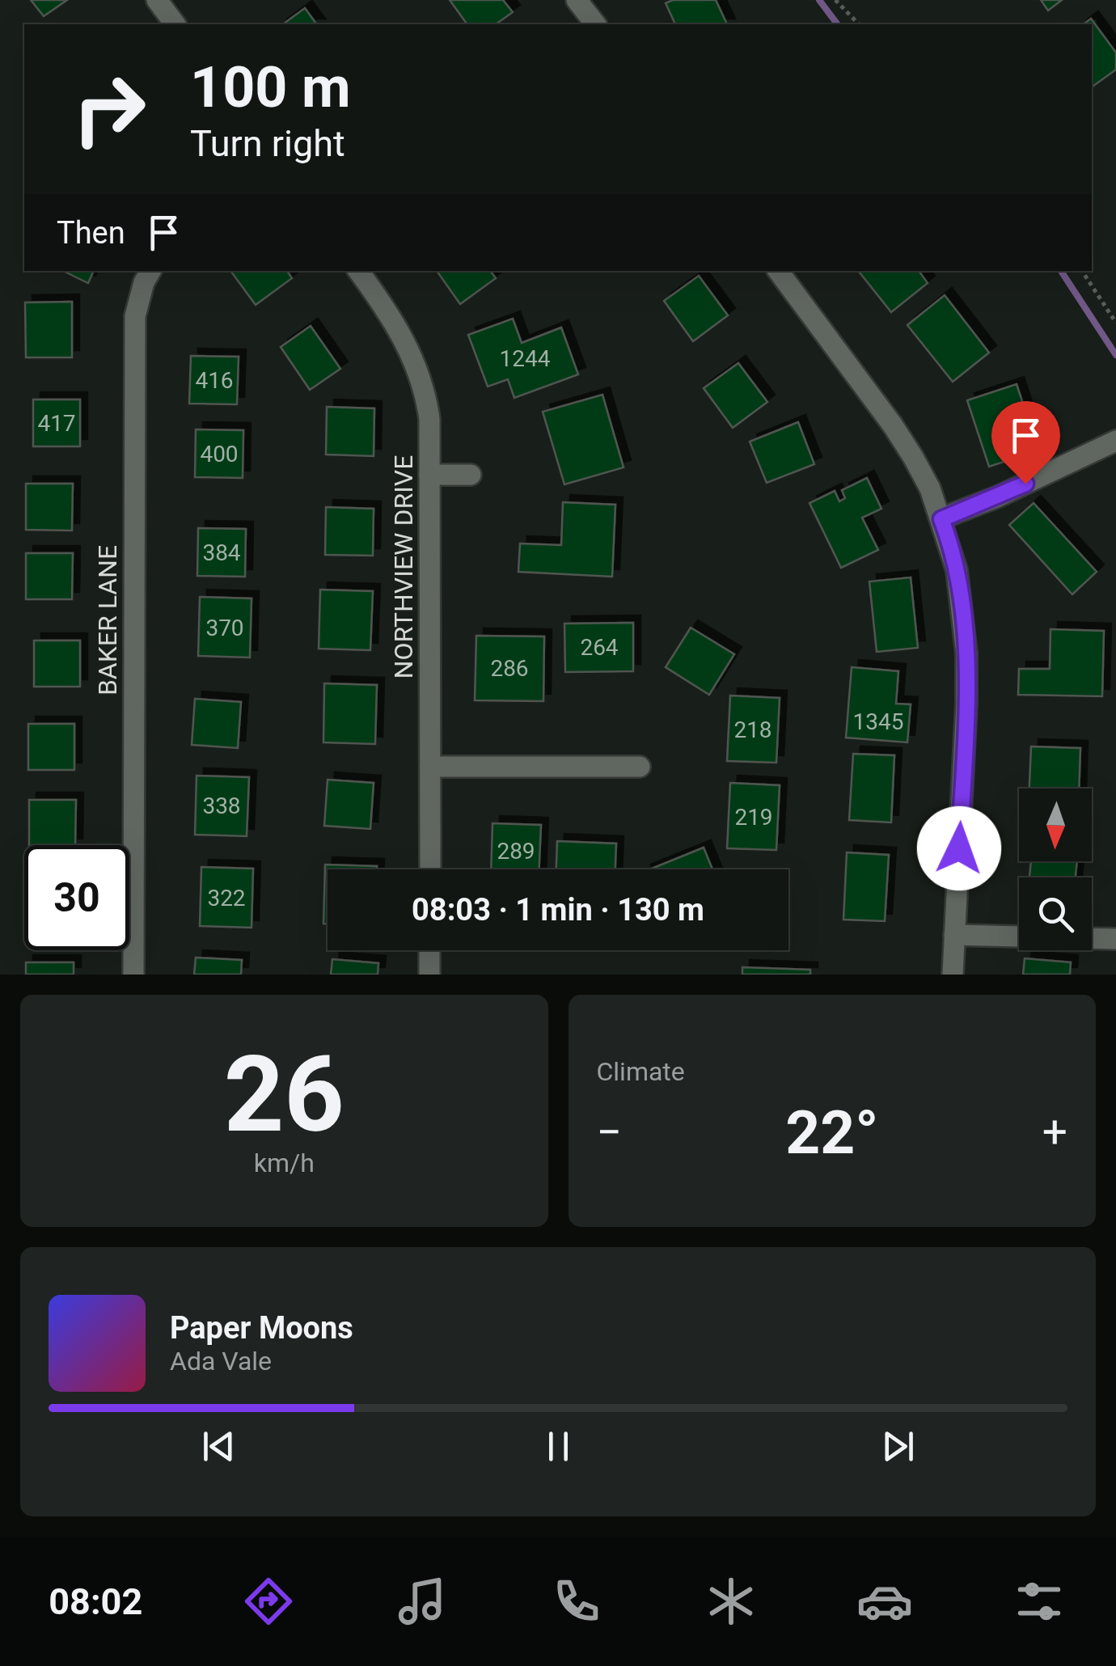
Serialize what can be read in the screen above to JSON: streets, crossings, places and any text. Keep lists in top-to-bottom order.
{
  "streets": {
    "street": ["NORTHVIEW DRIVE", "BAKER LANE"]
  },
  "house_numbers": [
    "1244",
    "416",
    "417",
    "400",
    "384",
    "370",
    "264",
    "286",
    "1345",
    "218",
    "338",
    "219",
    "289",
    "322"
  ],
  "north": "bottom",
  "page": {
    "turn": ["100 m", "Turn right"],
    "then": "Then",
    "limit": "30",
    "trip": "08:03 · 1 min · 130 m",
    "tile": [
      ["26", "km/h"],
      "Climate"
    ],
    "heat": ["−", "22°", "+"],
    "song": ["Paper Moons", "Ada Vale"],
    "tabs": "08:02"
  }
}
